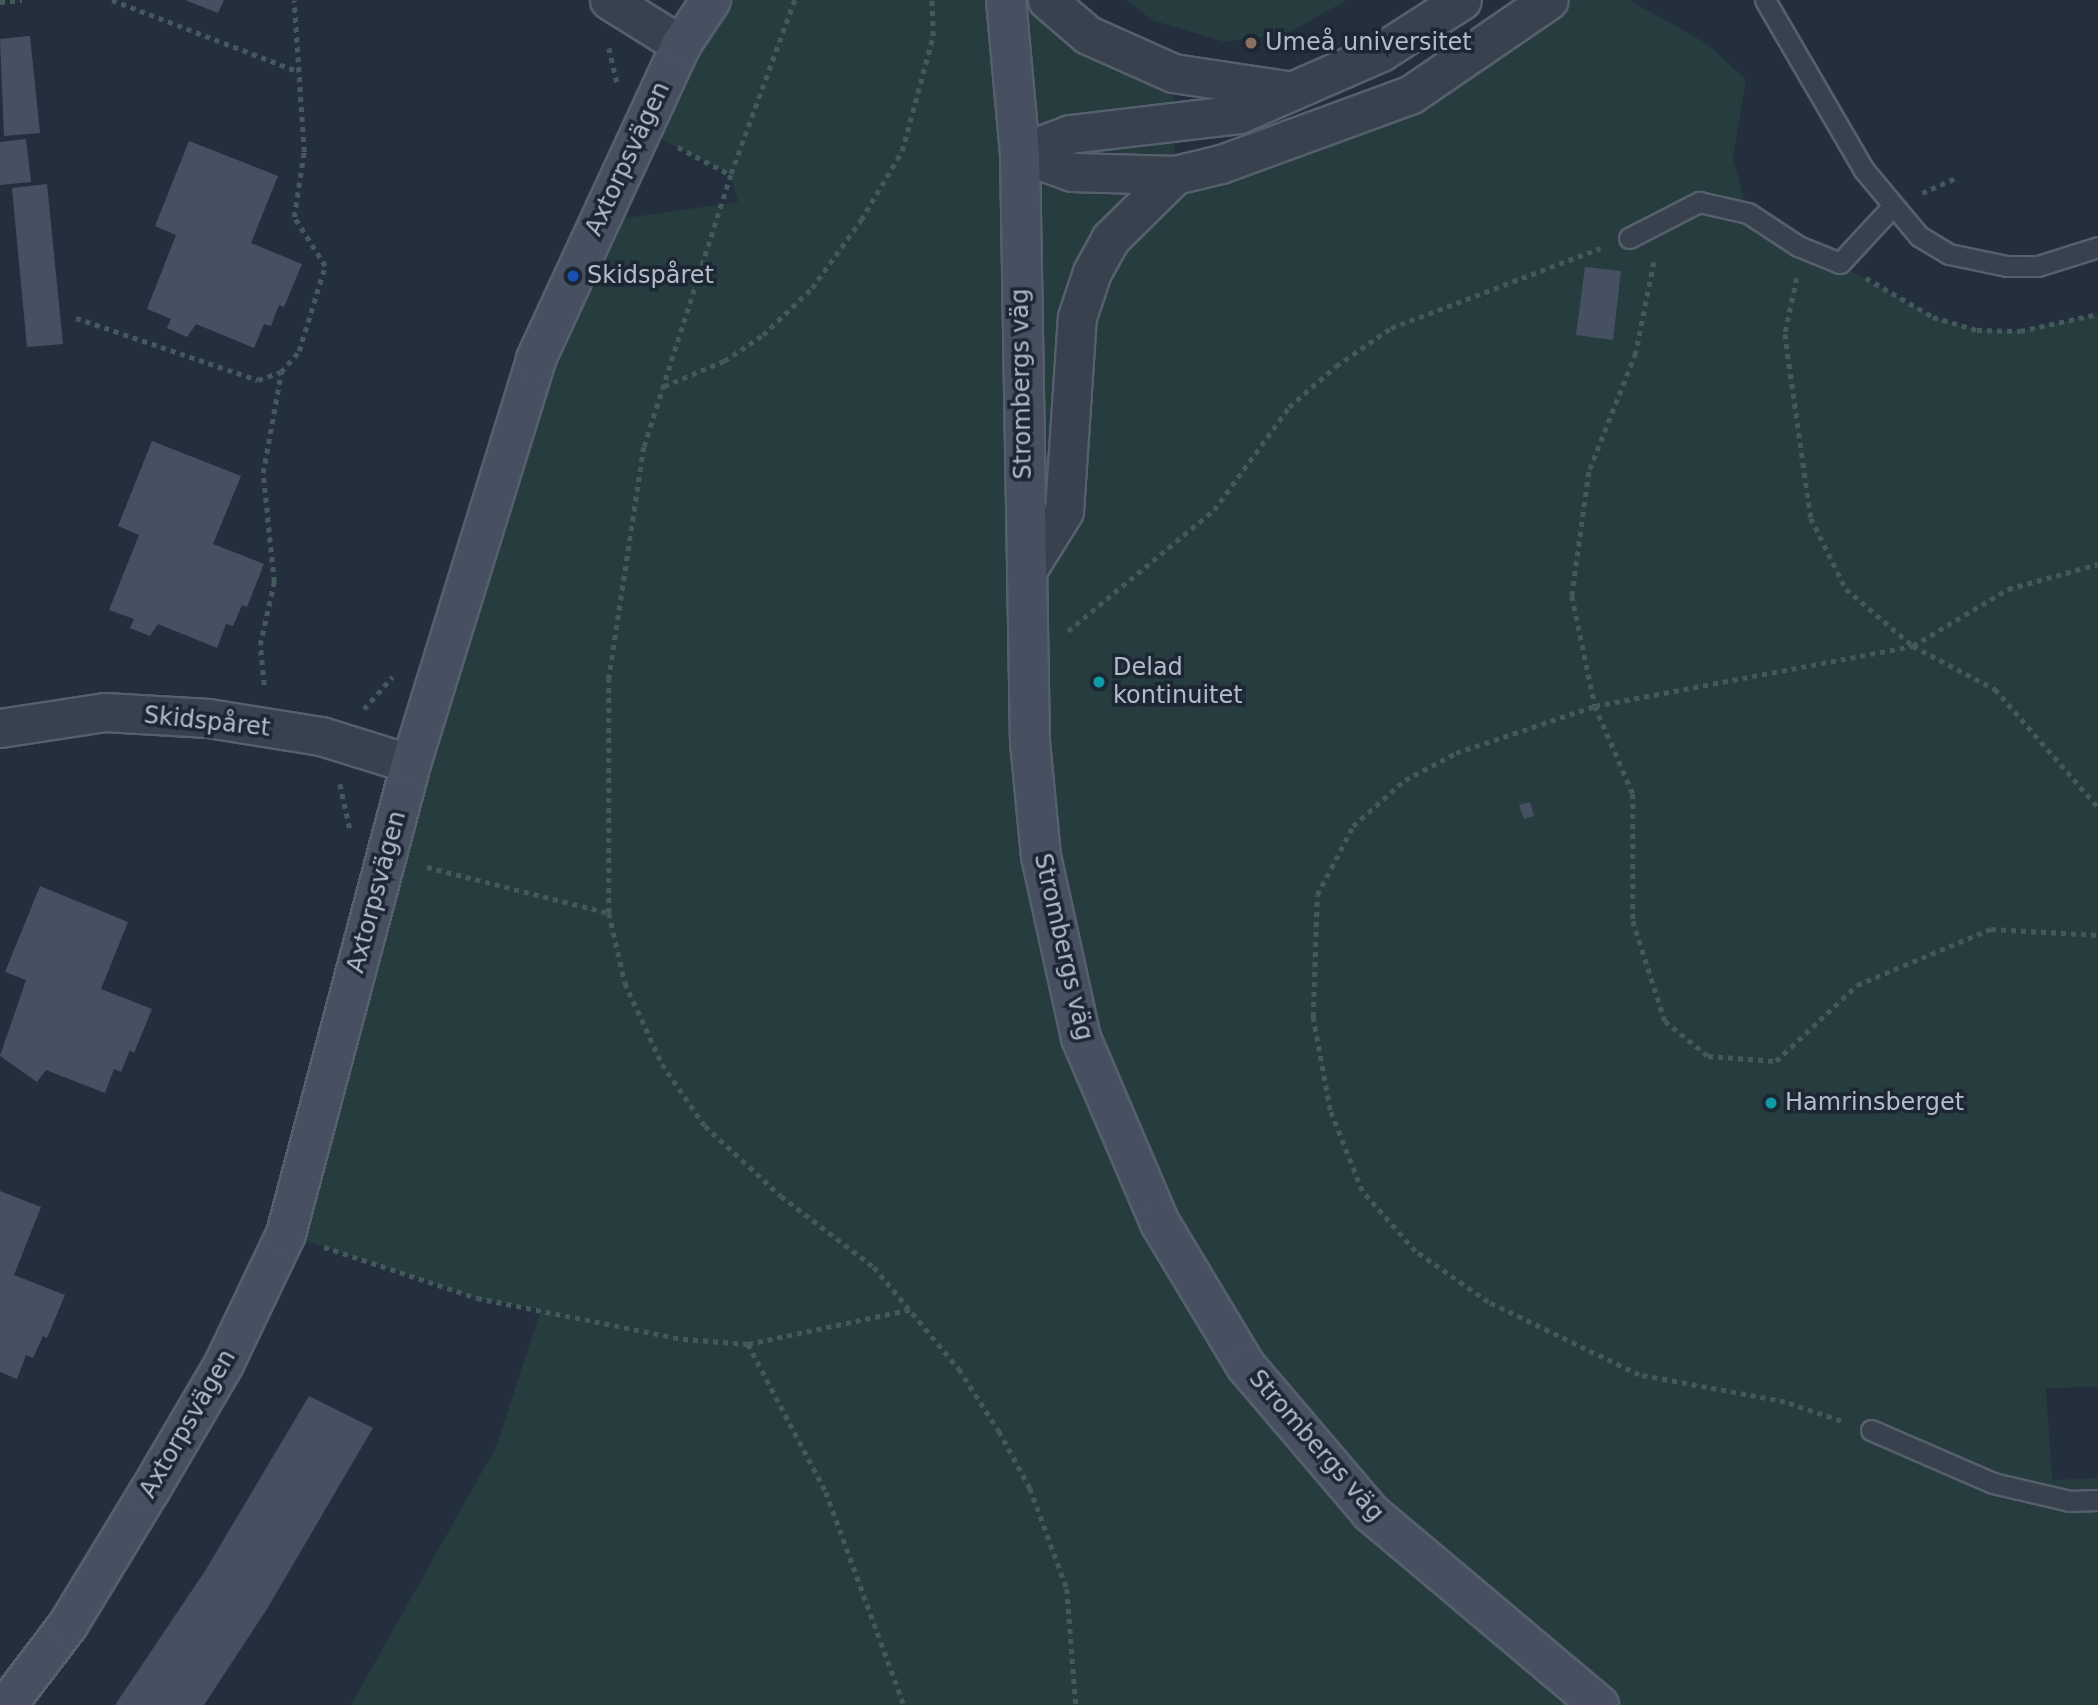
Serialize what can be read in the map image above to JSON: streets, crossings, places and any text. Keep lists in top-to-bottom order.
{
  "streets": {
    "street": ["Axtorpsvägen", "Strombergs väg", "Skidspåret"]
  },
  "crossings": [
    ["Axtorpsvägen", "Skidspåret"]
  ],
  "places": [
    "Umeå universitet",
    "Skidspåret",
    "Delad kontinuitet",
    "Hamrinsberget"
  ]
}
